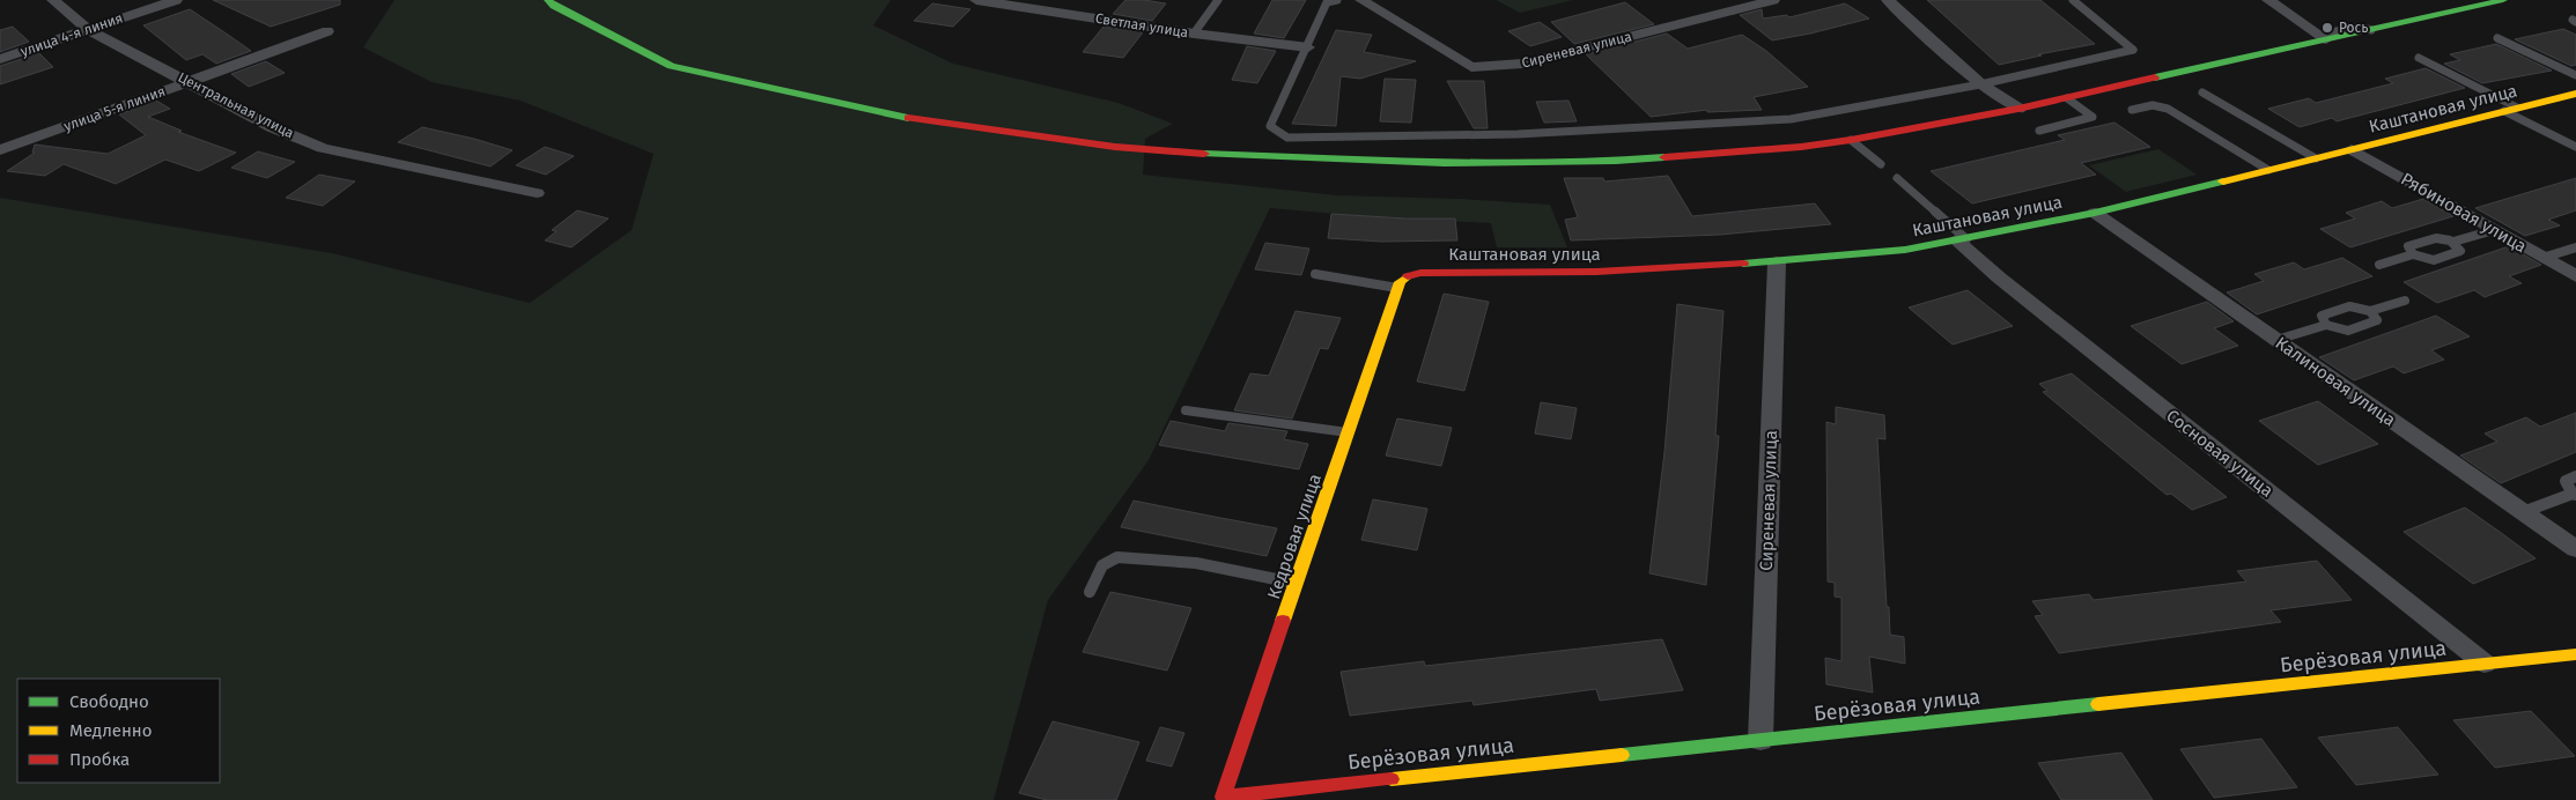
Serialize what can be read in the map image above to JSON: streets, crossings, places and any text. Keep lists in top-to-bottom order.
{
  "streets": {
    "street": [
      "Светлая улица",
      "улица 4-я линия",
      "Сиреневая улица",
      "Центральная улица",
      "улица 5-я линия",
      "Каштановая улица",
      "Рябиновая улица",
      "Калиновая улица",
      "Сосновая улица",
      "Кедровая улица",
      "Берёзовая улица"
    ]
  },
  "crossings": [
    ["улица 4-я линия", "Центральная улица"],
    ["Сиреневая улица", "Каштановая улица"],
    ["Сиреневая улица", "Берёзовая улица"],
    ["Центральная улица", "улица 5-я линия"],
    ["Каштановая улица", "Рябиновая улица"],
    ["Каштановая улица", "Калиновая улица"],
    ["Каштановая улица", "Сосновая улица"],
    ["Каштановая улица", "Кедровая улица"],
    ["Сосновая улица", "Берёзовая улица"],
    ["Кедровая улица", "Берёзовая улица"]
  ],
  "places": ["Рось"],
  "legend": ["Свободно", "Медленно", "Пробка"]
}
